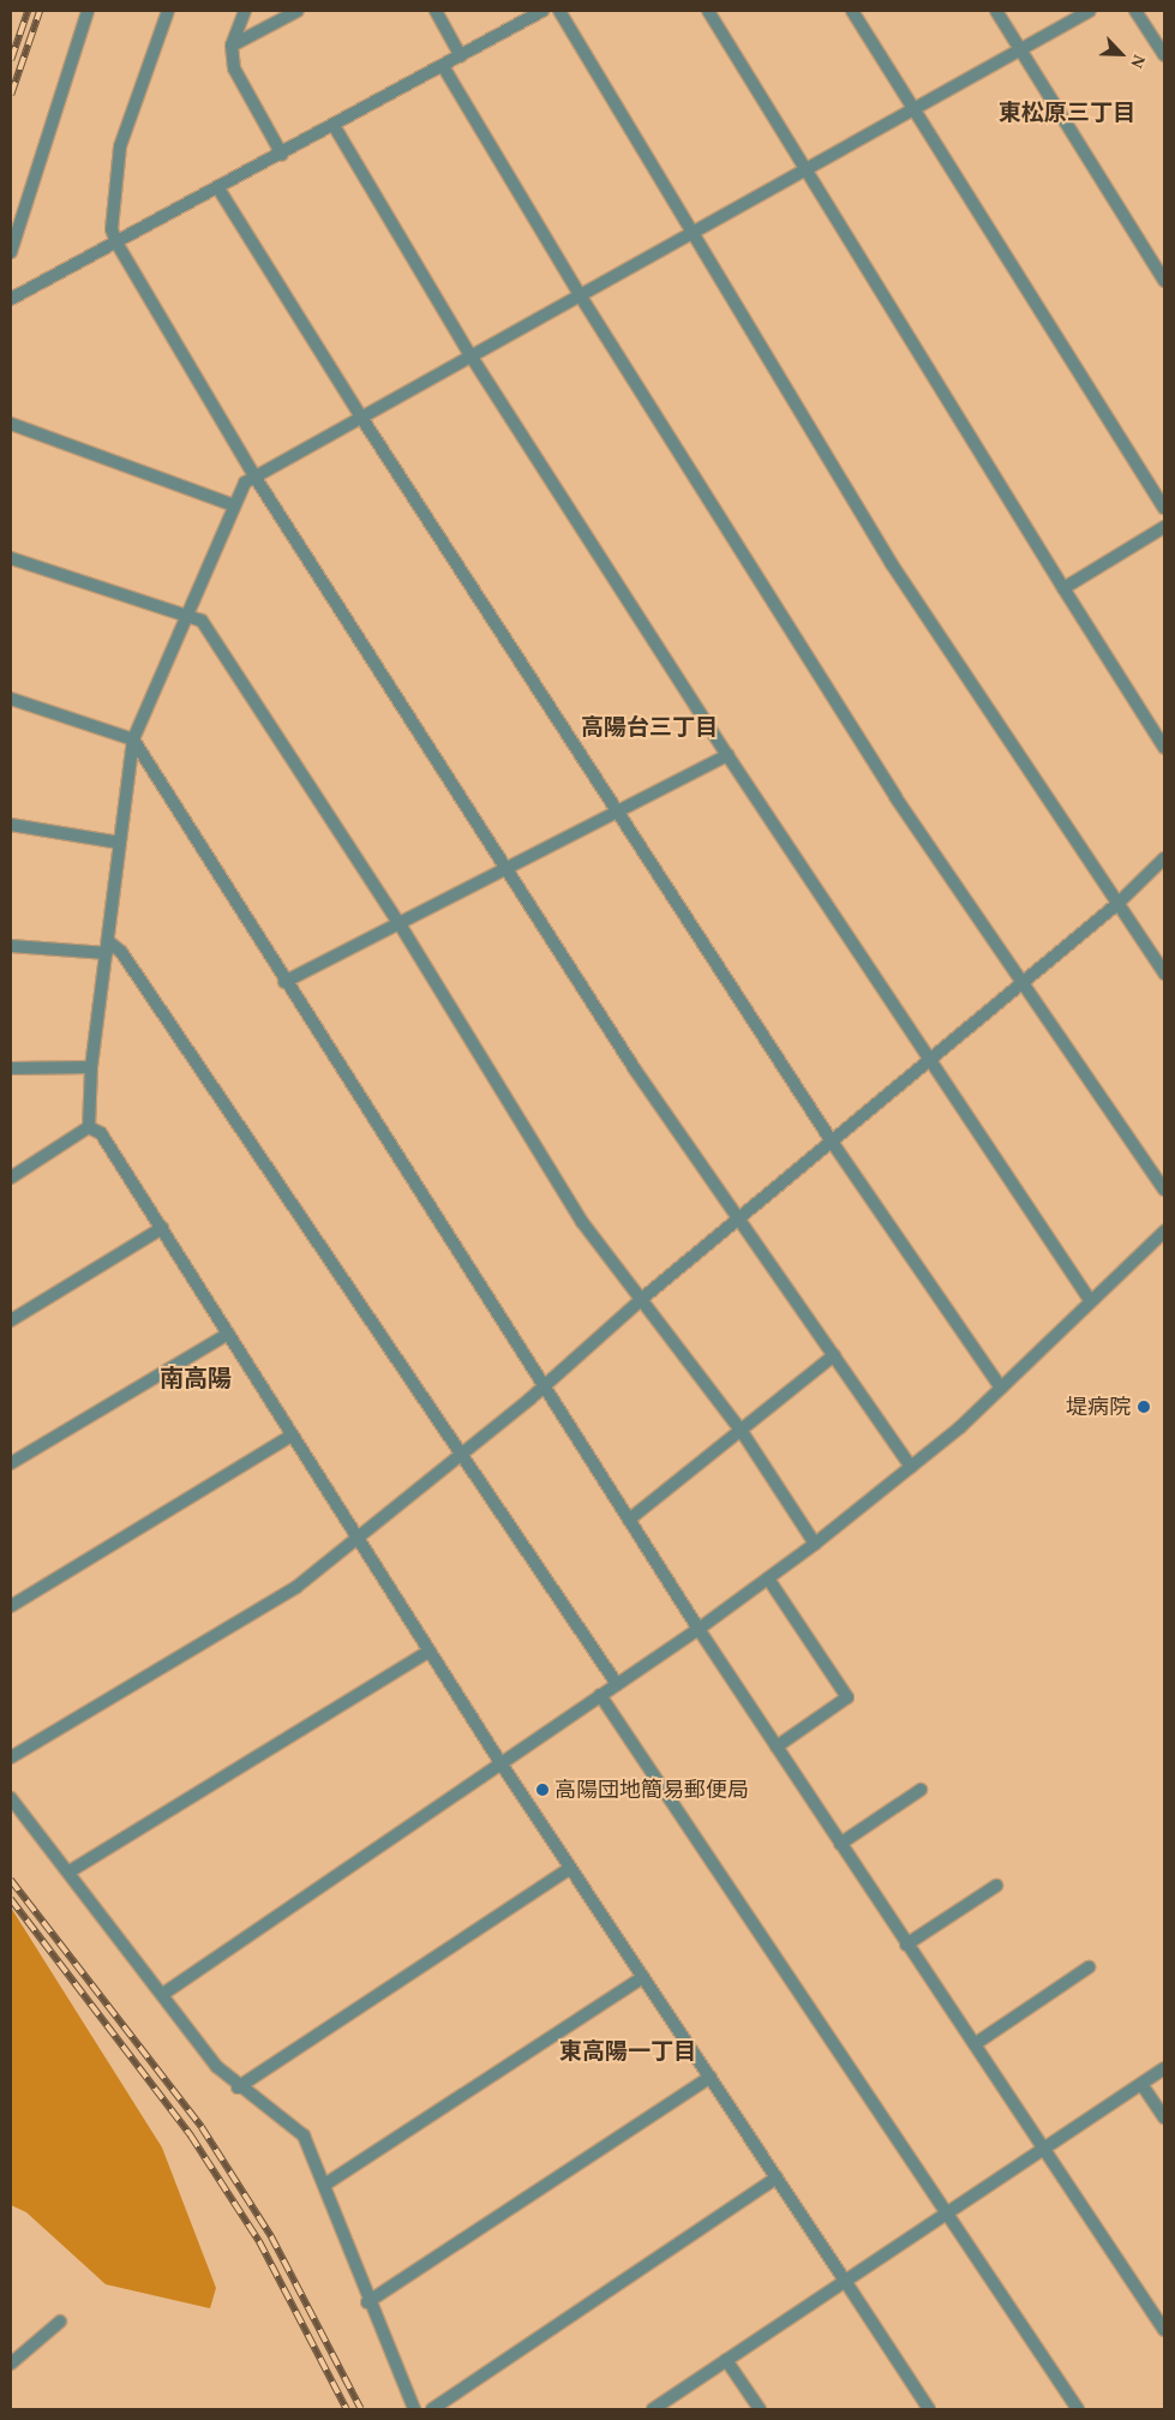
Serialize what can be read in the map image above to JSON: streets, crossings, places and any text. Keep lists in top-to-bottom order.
{
  "districts": [
    "東松原三丁目",
    "高陽台三丁目",
    "南高陽",
    "東高陽一丁目"
  ],
  "places": ["堤病院", "高陽団地簡易郵便局"],
  "north": "bottom right"
}
